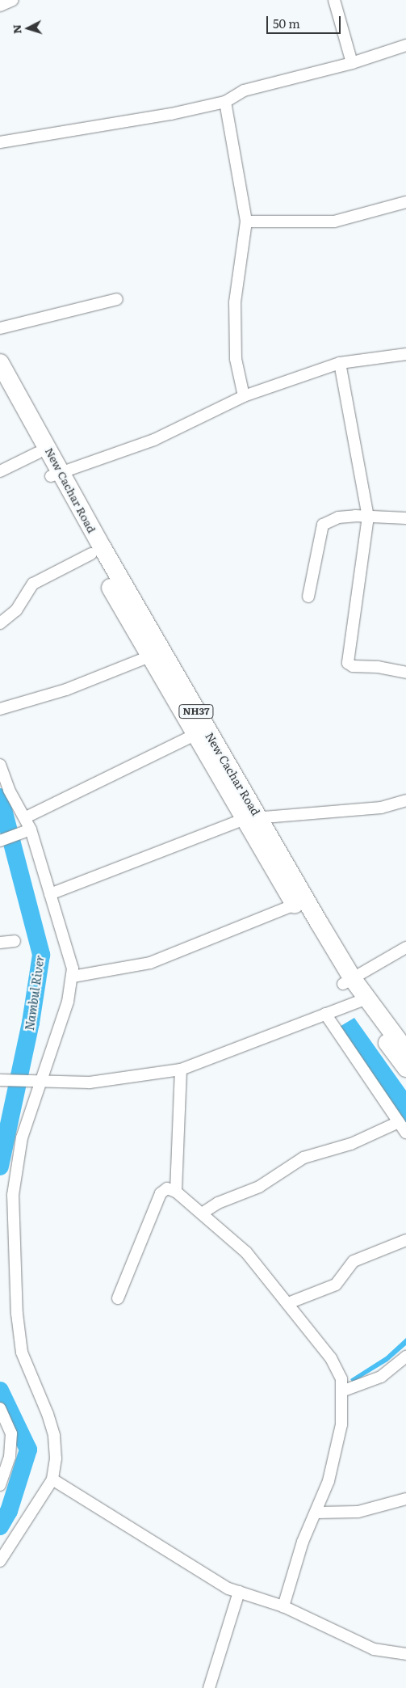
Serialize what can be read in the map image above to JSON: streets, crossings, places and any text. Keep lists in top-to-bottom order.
{
  "streets": {
    "highway": ["New Cachar Road", "NH37"]
  },
  "water": ["Nambul River"],
  "scale_bar": "50 m",
  "north": "left"
}
